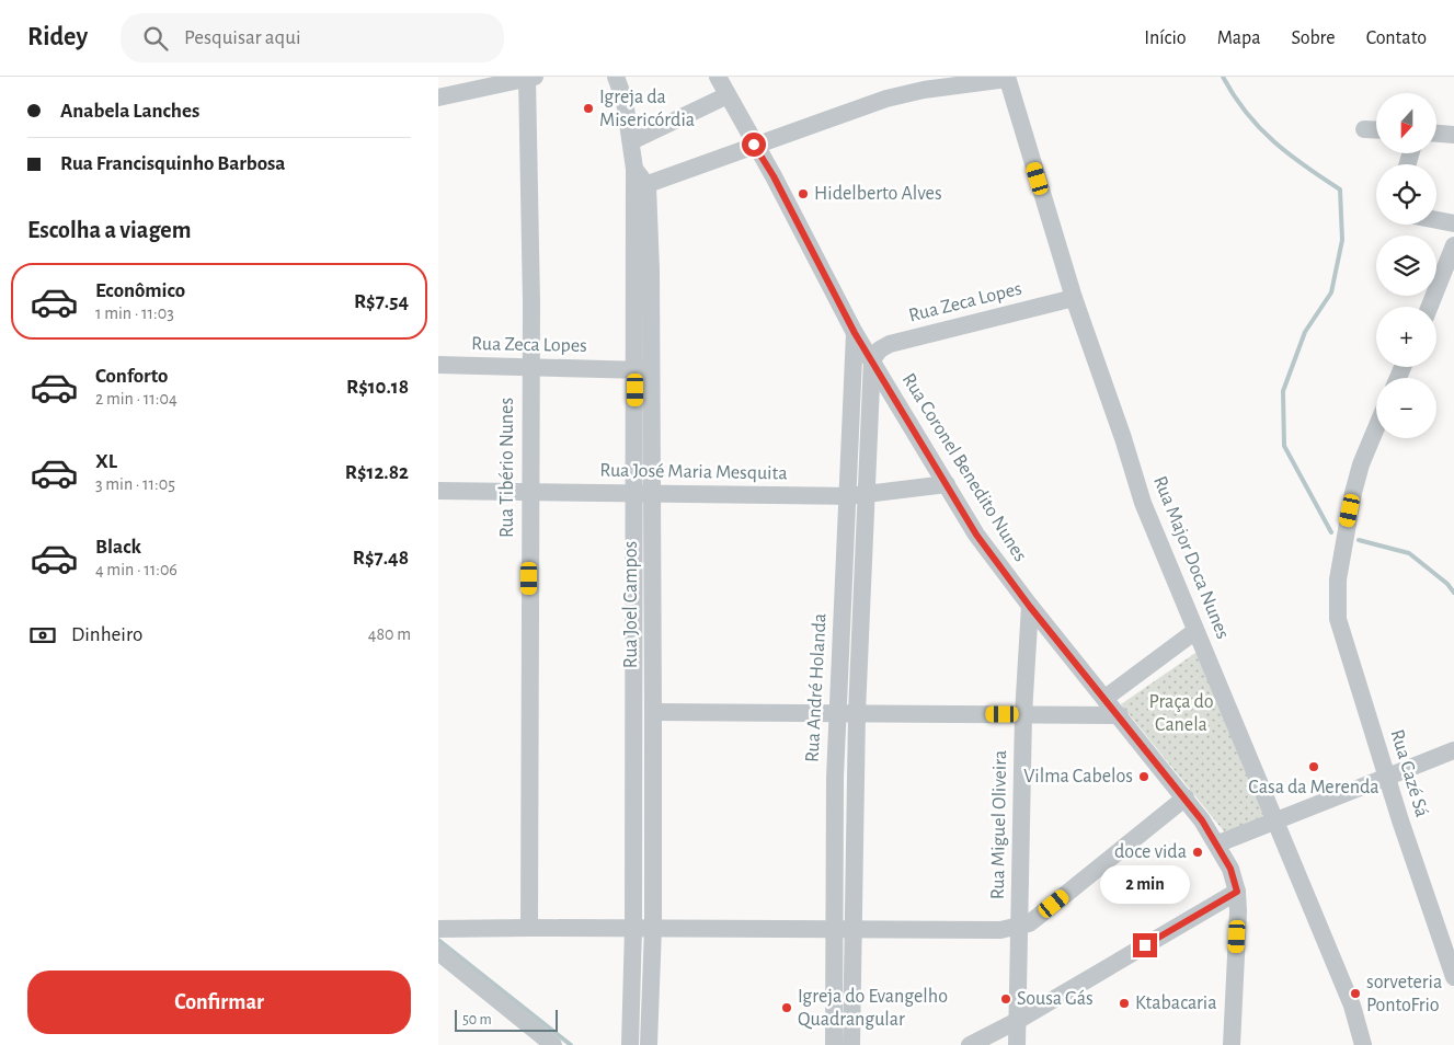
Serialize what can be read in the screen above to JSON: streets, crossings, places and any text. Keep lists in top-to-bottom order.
{
  "streets": {
    "street": [
      "Rua Zeca Lopes",
      "Rua Tibério Nunes",
      "Rua Coronel Benedito Nunes",
      "Rua José Maria Mesquita",
      "Rua Major Doca Nunes",
      "Rua Joel Campos",
      "Rua André Holanda",
      "Rua Cazé Sá",
      "Rua Miguel Oliveira"
    ]
  },
  "crossings": [
    ["Rua Zeca Lopes", "Rua Tibério Nunes"],
    ["Rua Zeca Lopes", "Rua Coronel Benedito Nunes"],
    ["Rua Zeca Lopes", "Rua Major Doca Nunes"],
    ["Rua Zeca Lopes", "Rua Joel Campos"],
    ["Rua Zeca Lopes", "Rua André Holanda"],
    ["Rua Tibério Nunes", "Rua José Maria Mesquita"],
    ["Rua Coronel Benedito Nunes", "Rua José Maria Mesquita"],
    ["Rua Coronel Benedito Nunes", "Rua André Holanda"],
    ["Rua Coronel Benedito Nunes", "Rua Miguel Oliveira"],
    ["Rua José Maria Mesquita", "Rua Joel Campos"],
    ["Rua José Maria Mesquita", "Rua André Holanda"]
  ],
  "parks": ["Praça do Canela"],
  "places": [
    "Igreja da Misericórdia",
    "Hidelberto Alves",
    "Casa da Merenda",
    "Vilma Cabelos",
    "doce vida",
    "sorveteria PontoFrio",
    "Sousa Gás",
    "Ktabacaria",
    "Igreja do Evangelho Quadrangular"
  ],
  "scale_bar": "50 m",
  "north": "bottom",
  "page": {
    "header": "Ridey",
    "search": "Pesquisar aqui",
    "nav": [
      "Início",
      "Mapa",
      "Sobre",
      "Contato"
    ],
    "banner": ["Anabela Lanches", "Rua Francisquinho Barbosa"],
    "map_buttons": ["+", "−"],
    "heading": "Escolha a viagem",
    "list": [
      {
        "name": "Econômico",
        "note": "1 min · 11:03",
        "value": "R$7.54"
      },
      {
        "name": "Conforto",
        "note": "2 min · 11:04",
        "value": "R$10.18"
      },
      {
        "name": "XL",
        "note": "3 min · 11:05",
        "value": "R$12.82"
      },
      {
        "name": "Black",
        "note": "4 min · 11:06",
        "value": "R$7.48"
      }
    ],
    "pay": ["Dinheiro", "480 m"],
    "bubble": "2 min",
    "buttons": "Confirmar",
    "scale": "50 m"
  }
}
